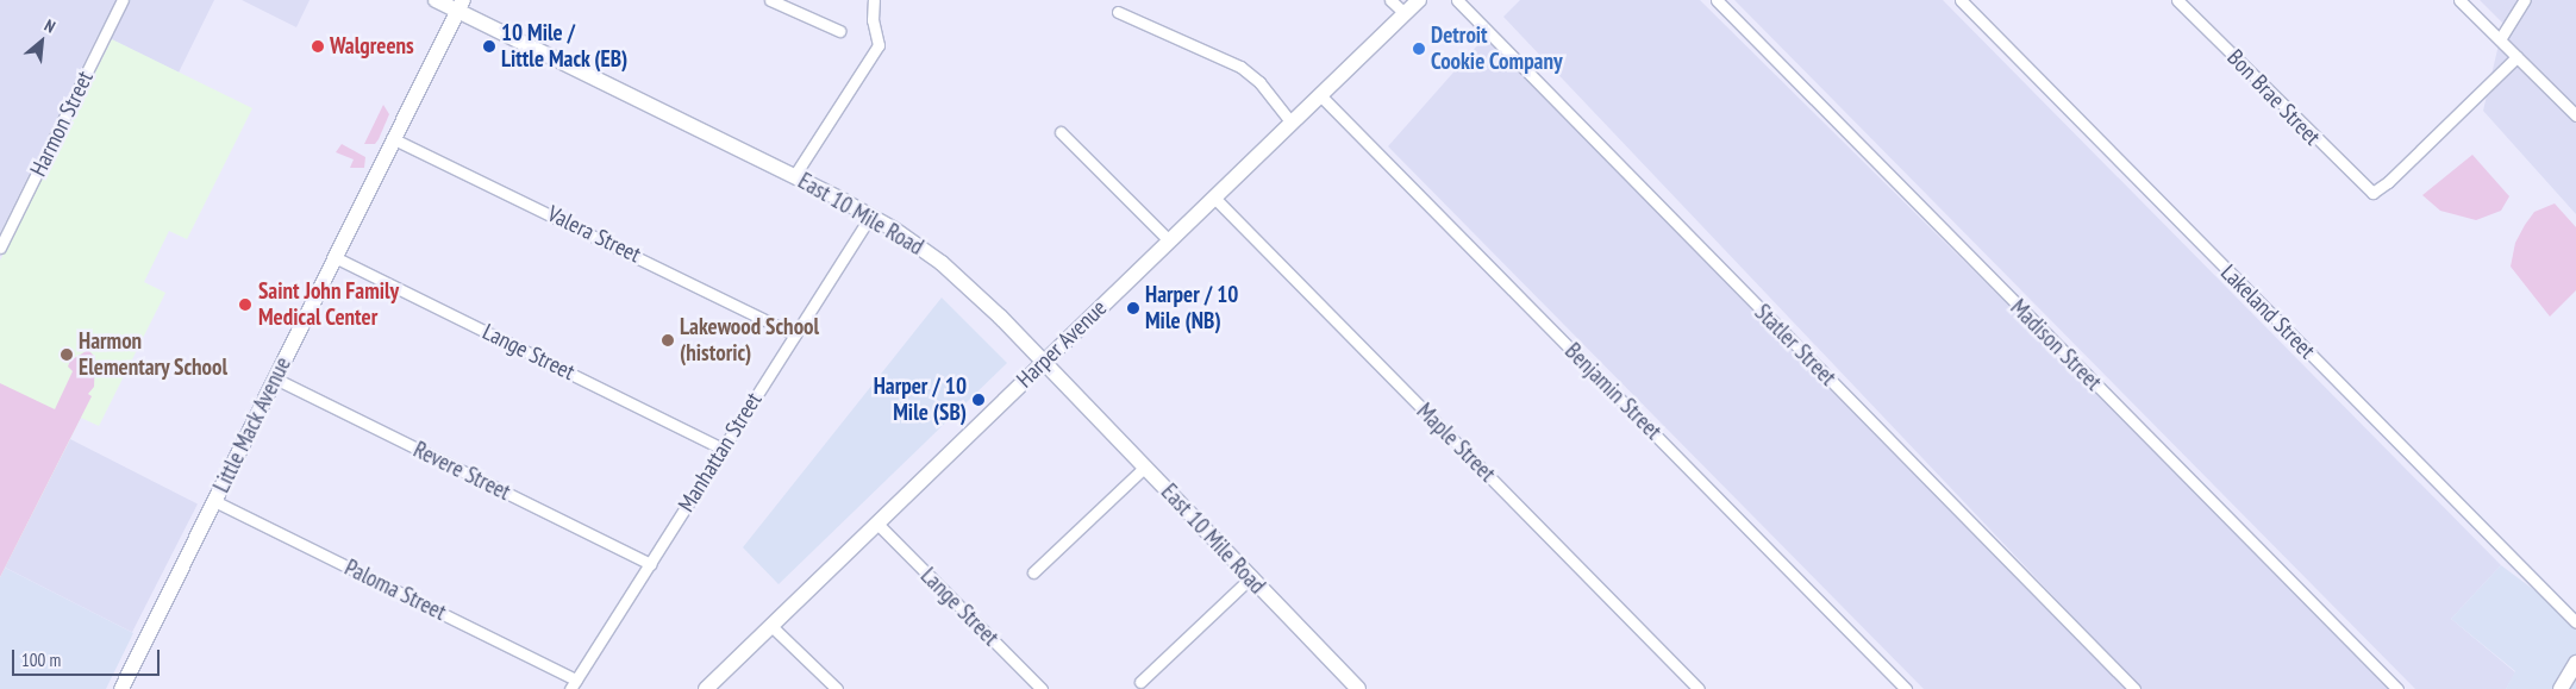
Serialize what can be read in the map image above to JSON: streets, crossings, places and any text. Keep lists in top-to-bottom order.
{
  "streets": {
    "main road": ["East 10 Mile Road", "Harper Avenue", "Little Mack Avenue"],
    "street": [
      "Bon Brae Street",
      "Harmon Street",
      "Valera Street",
      "Lakeland Street",
      "Statler Street",
      "Madison Street",
      "Lange Street",
      "Benjamin Street",
      "Maple Street",
      "Manhattan Street",
      "Revere Street",
      "Paloma Street"
    ]
  },
  "crossings": [
    ["East 10 Mile Road", "Harper Avenue"],
    ["East 10 Mile Road", "Little Mack Avenue"],
    ["East 10 Mile Road", "Manhattan Street"],
    ["Valera Street", "Little Mack Avenue"],
    ["Valera Street", "Manhattan Street"],
    ["Harper Avenue", "Lange Street"],
    ["Harper Avenue", "Benjamin Street"],
    ["Harper Avenue", "Maple Street"],
    ["Lange Street", "Little Mack Avenue"],
    ["Lange Street", "Manhattan Street"],
    ["Little Mack Avenue", "Revere Street"],
    ["Little Mack Avenue", "Paloma Street"],
    ["Manhattan Street", "Revere Street"],
    ["Manhattan Street", "Paloma Street"]
  ],
  "places": [
    "Walgreens",
    "10 Mile / Little Mack (EB)",
    "Detroit Cookie Company",
    "Saint John Family Medical Center",
    "Harper / 10 Mile (NB)",
    "Lakewood School (historic)",
    "Harmon Elementary School",
    "Harper / 10 Mile (SB)"
  ],
  "scale_bar": "100 m",
  "north": "top right"
}
